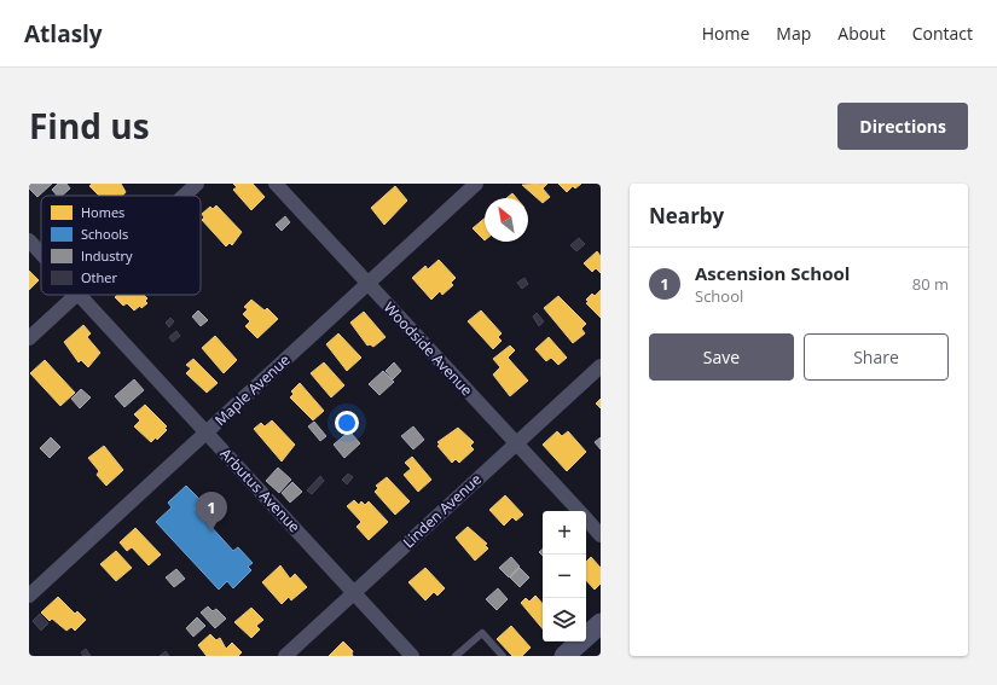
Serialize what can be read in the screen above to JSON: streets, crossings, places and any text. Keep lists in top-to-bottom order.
{
  "streets": {
    "street": [
      "Woodside Avenue",
      "Maple Avenue",
      "Arbutus Avenue",
      "Linden Avenue"
    ]
  },
  "crossings": [
    ["Woodside Avenue", "Maple Avenue"],
    ["Woodside Avenue", "Linden Avenue"],
    ["Maple Avenue", "Arbutus Avenue"],
    ["Arbutus Avenue", "Linden Avenue"]
  ],
  "legend": [
    "Homes",
    "Schools",
    "Industry",
    "Other"
  ],
  "north": "top left",
  "page": {
    "header": "Atlasly",
    "nav": [
      "Home",
      "Map",
      "About",
      "Contact"
    ],
    "title": "Find us",
    "buttons": [
      "Directions",
      ["Save", "Share"]
    ],
    "heading": "Nearby",
    "list": [
      {
        "mark": "1",
        "name": "Ascension School",
        "note": "School",
        "value": "80 m"
      }
    ],
    "pins": "1",
    "map_buttons": ["+", "−"]
  }
}
